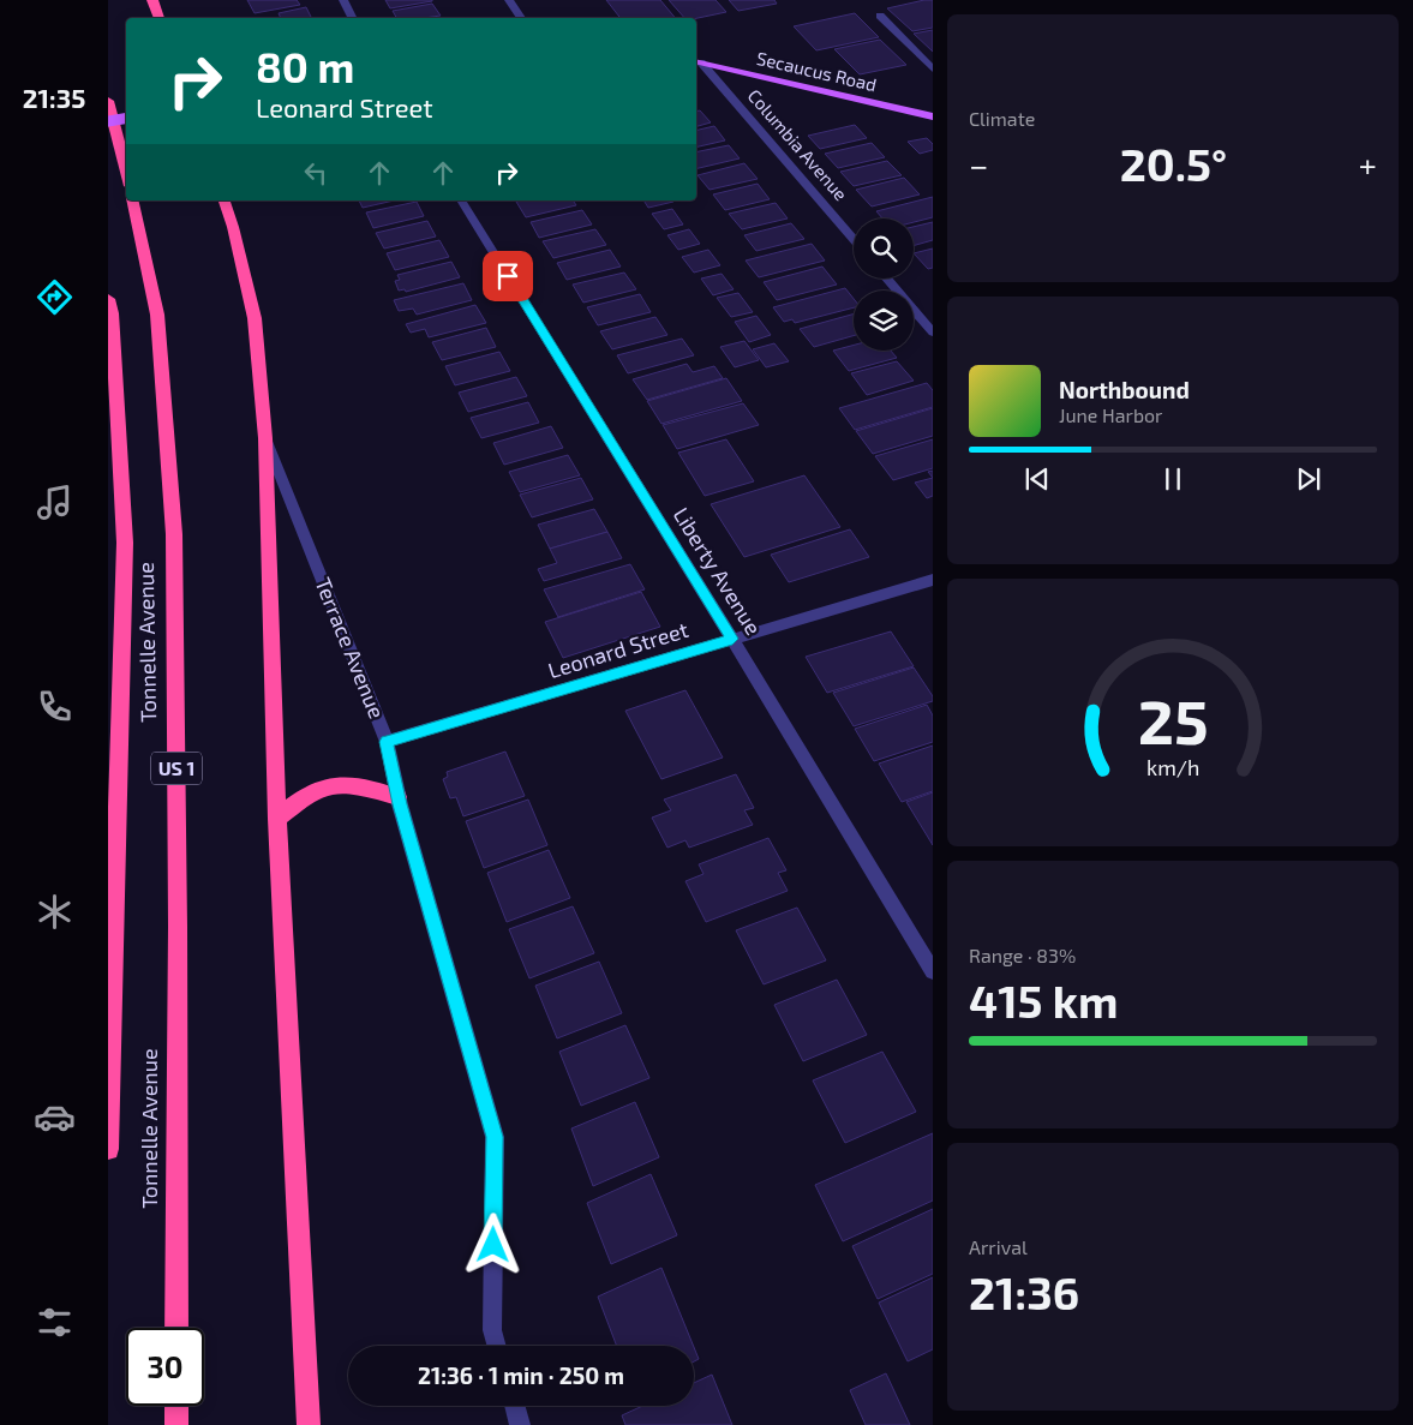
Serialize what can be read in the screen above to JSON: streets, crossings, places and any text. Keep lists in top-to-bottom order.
{
  "streets": {
    "highway": ["Tonnelle Avenue", "US 1"],
    "main road": ["Secaucus Road"],
    "street": [
      "Columbia Avenue",
      "Liberty Avenue",
      "Terrace Avenue",
      "Leonard Street"
    ]
  },
  "crossings": [
    ["Secaucus Road", "Columbia Avenue"],
    ["Liberty Avenue", "Leonard Street"],
    ["Terrace Avenue", "Leonard Street"]
  ],
  "page": {
    "tabs": "21:35",
    "tile": [
      "Climate",
      ["Range · 83%", "415 km"],
      ["Arrival", "21:36"]
    ],
    "turn": ["80 m", "Leonard Street"],
    "heat": ["−", "20.5°", "+"],
    "song": ["Northbound", "June Harbor"],
    "limit": "30",
    "trip": "21:36 · 1 min · 250 m",
    "gauge": ["25", "km/h"]
  }
}
